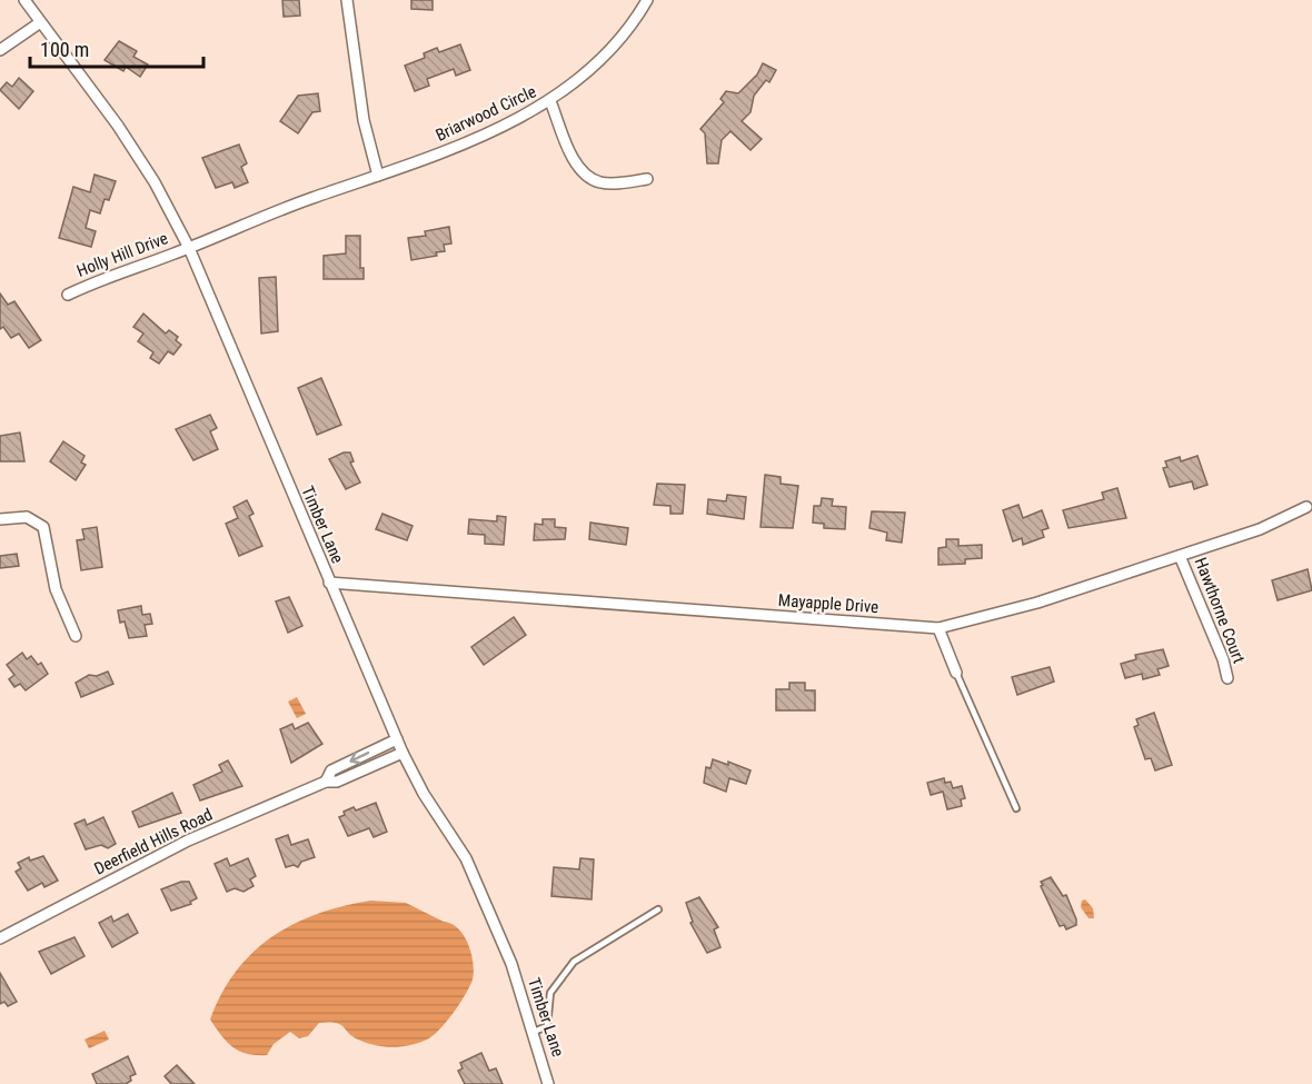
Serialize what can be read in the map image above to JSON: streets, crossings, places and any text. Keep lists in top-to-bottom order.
{
  "streets": {
    "street": [
      "Briarwood Circle",
      "Holly Hill Drive",
      "Timber Lane",
      "Mayapple Drive",
      "Hawthorne Court",
      "Deerfield Hills Road"
    ]
  },
  "crossings": [
    ["Briarwood Circle", "Holly Hill Drive"],
    ["Briarwood Circle", "Timber Lane"],
    ["Holly Hill Drive", "Timber Lane"],
    ["Timber Lane", "Mayapple Drive"],
    ["Timber Lane", "Deerfield Hills Road"],
    ["Mayapple Drive", "Hawthorne Court"]
  ],
  "scale_bar": "100 m"
}
